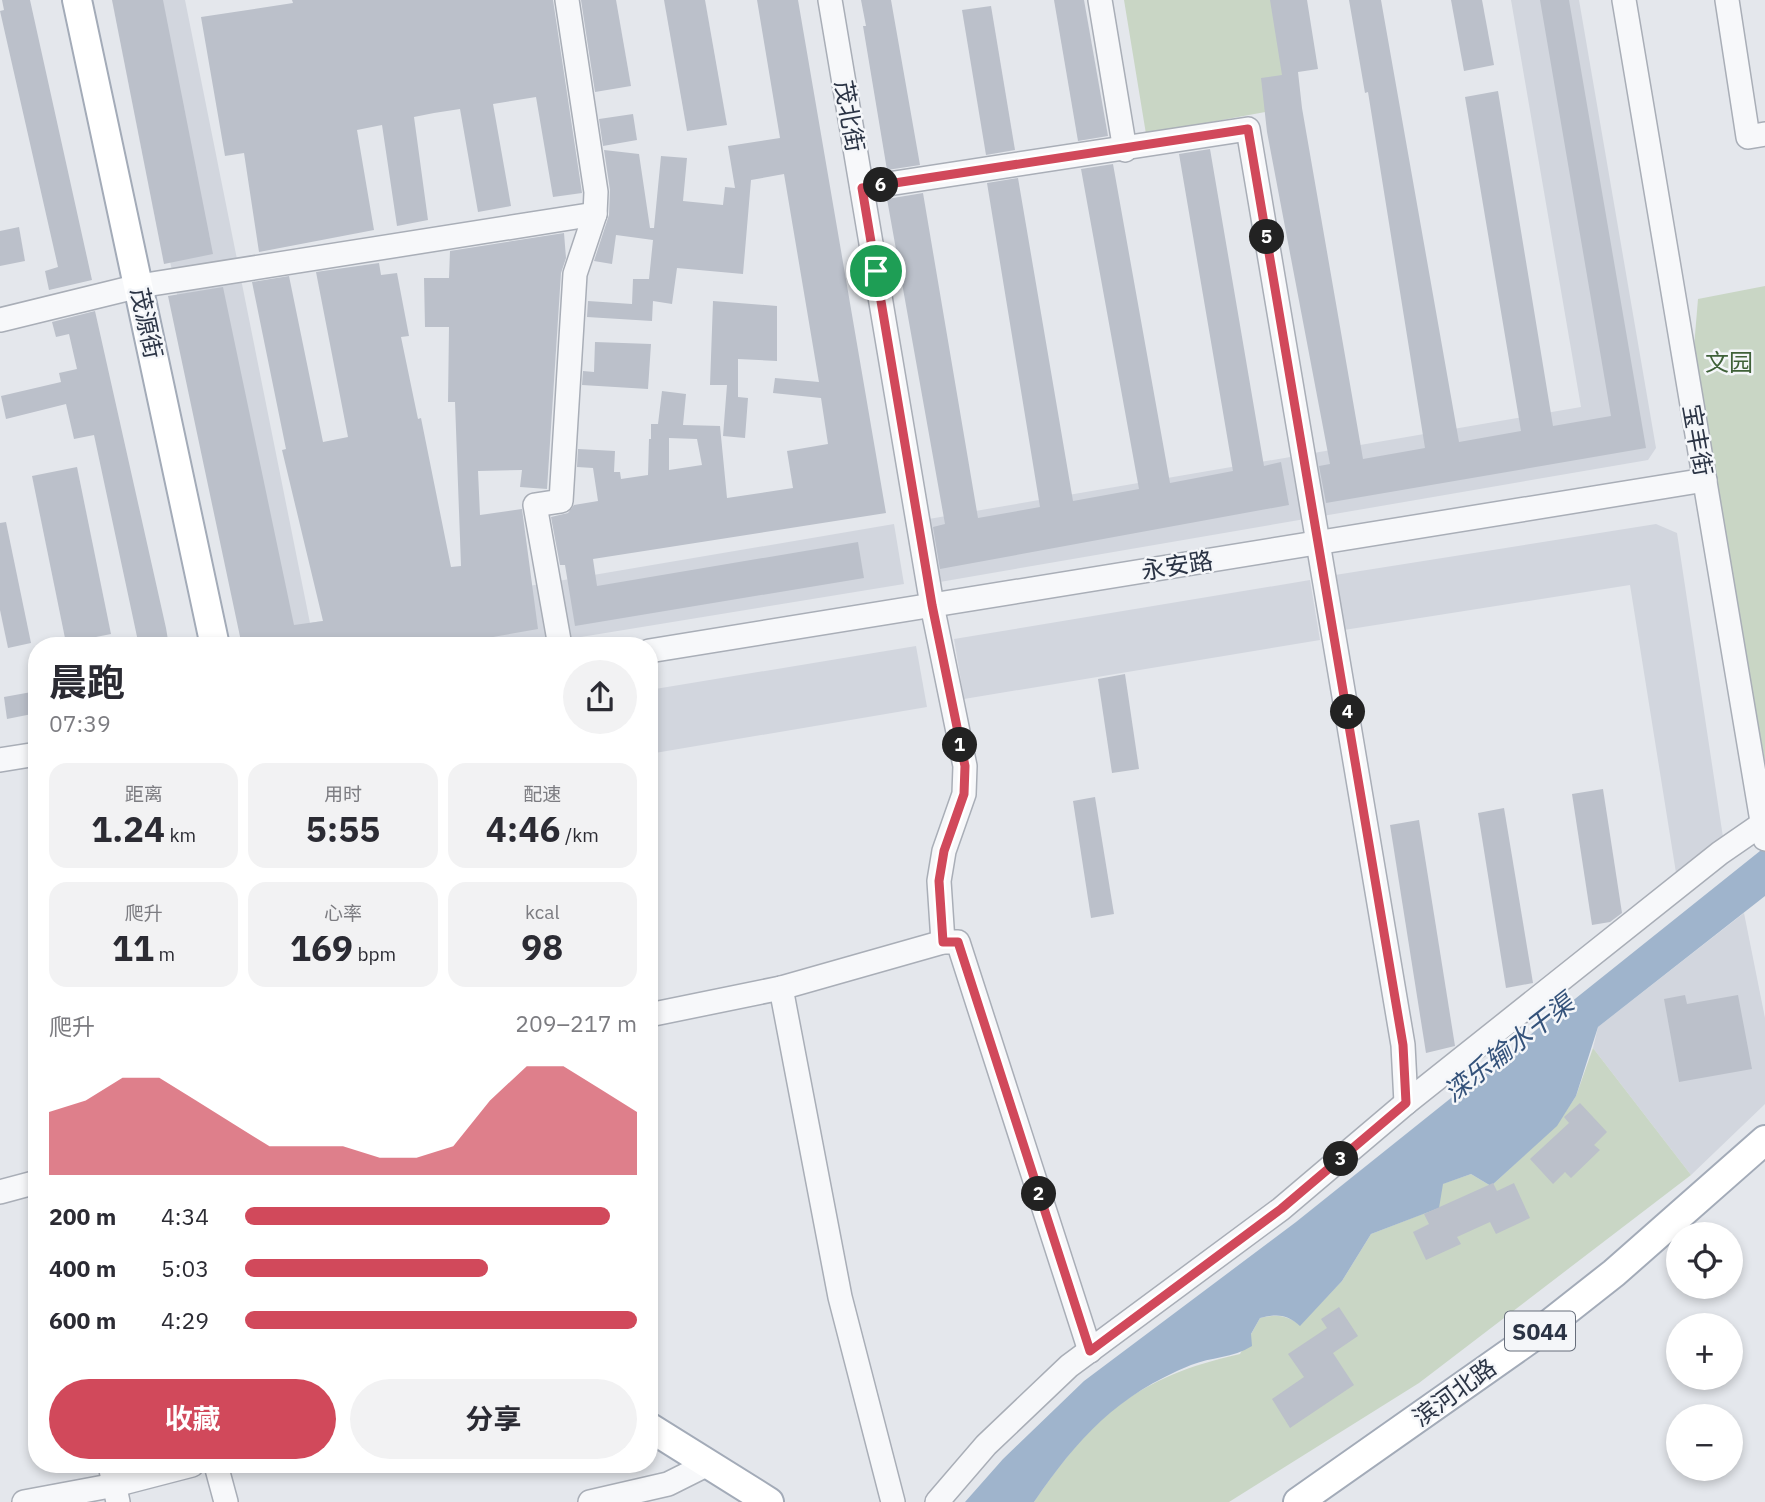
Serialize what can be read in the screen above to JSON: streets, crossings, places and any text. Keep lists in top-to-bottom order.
{
  "streets": {
    "main road": ["茂源街", "S044", "滨河北路"],
    "street": ["茂北街", "宝丰街", "永安路"]
  },
  "crossings": [
    ["茂北街", "永安路"],
    ["宝丰街", "永安路"]
  ],
  "water": ["滦乐输水干渠"],
  "parks": ["文园"],
  "page": {
    "pins": [
      "6",
      "5",
      "4",
      "1",
      "3",
      "2"
    ],
    "heading": ["晨跑", "07:39"],
    "stats": [
      ["距离", "1.24 km"],
      ["用时", "5:55"],
      ["配速", "4:46 /km"],
      ["爬升", "11 m"],
      ["心率", "169 bpm"],
      ["kcal", "98"]
    ],
    "chart": ["爬升", "209–217 m"],
    "list": [
      {
        "name": "200 m",
        "note": "4:34"
      },
      {
        "name": "400 m",
        "note": "5:03"
      },
      {
        "name": "600 m",
        "note": "4:29"
      }
    ],
    "map_buttons": ["+", "−"],
    "buttons": ["收藏", "分享"]
  }
}
